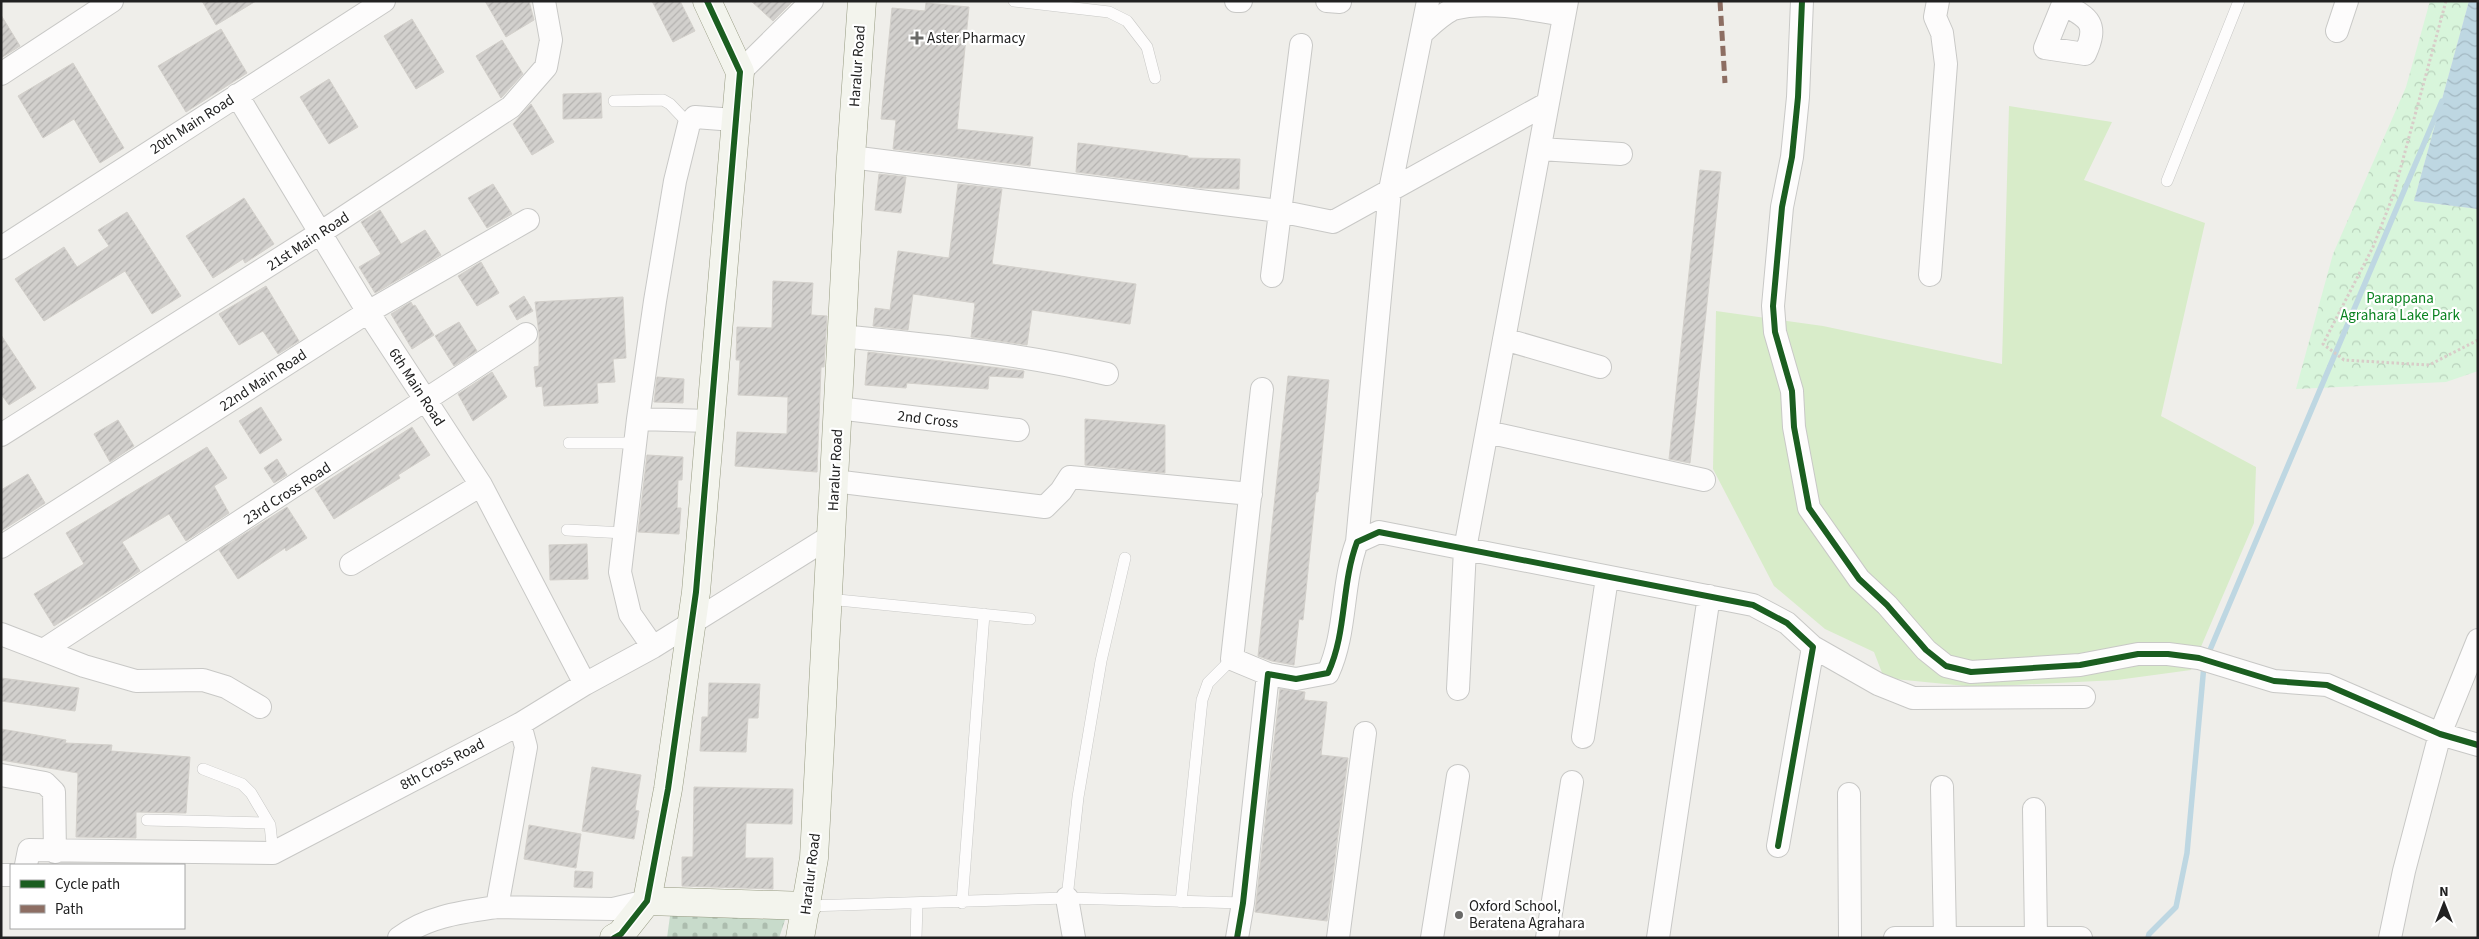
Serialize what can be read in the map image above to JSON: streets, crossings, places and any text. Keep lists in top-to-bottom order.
{
  "streets": {
    "street": [
      "Haralur Road",
      "20th Main Road",
      "21st Main Road",
      "22nd Main Road",
      "6th Main Road",
      "2nd Cross",
      "23rd Cross Road",
      "8th Cross Road"
    ]
  },
  "crossings": [
    ["Haralur Road", "2nd Cross"],
    ["Haralur Road", "8th Cross Road"],
    ["20th Main Road", "6th Main Road"],
    ["21st Main Road", "6th Main Road"],
    ["22nd Main Road", "6th Main Road"],
    ["6th Main Road", "23rd Cross Road"],
    ["6th Main Road", "8th Cross Road"]
  ],
  "parks": ["Parappana Agrahara Lake Park"],
  "places": {
    "health": ["Aster Pharmacy"],
    "other": ["Oxford School, Beratena Agrahara"]
  },
  "legend": ["Cycle path", "Path"],
  "north": "top"
}
